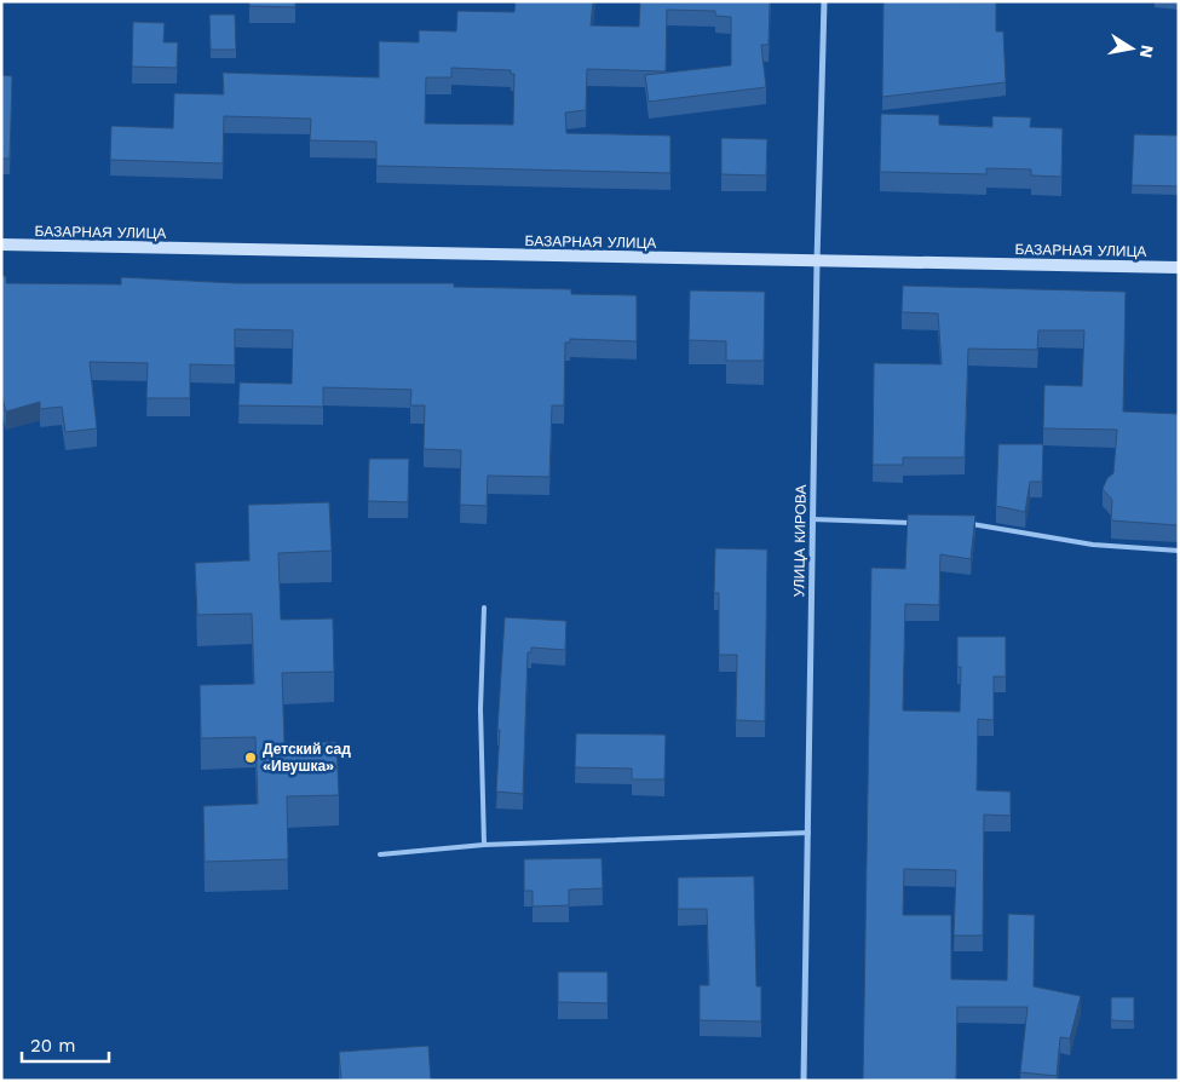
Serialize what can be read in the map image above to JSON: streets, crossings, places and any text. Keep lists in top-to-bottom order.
{
  "streets": {
    "main road": ["БАЗАРНАЯ УЛИЦА"],
    "street": ["УЛИЦА КИРОВА"]
  },
  "crossings": [
    ["БАЗАРНАЯ УЛИЦА", "УЛИЦА КИРОВА"]
  ],
  "places": ["Детский сад «Ивушка»"],
  "scale_bar": "20 m",
  "north": "right"
}
